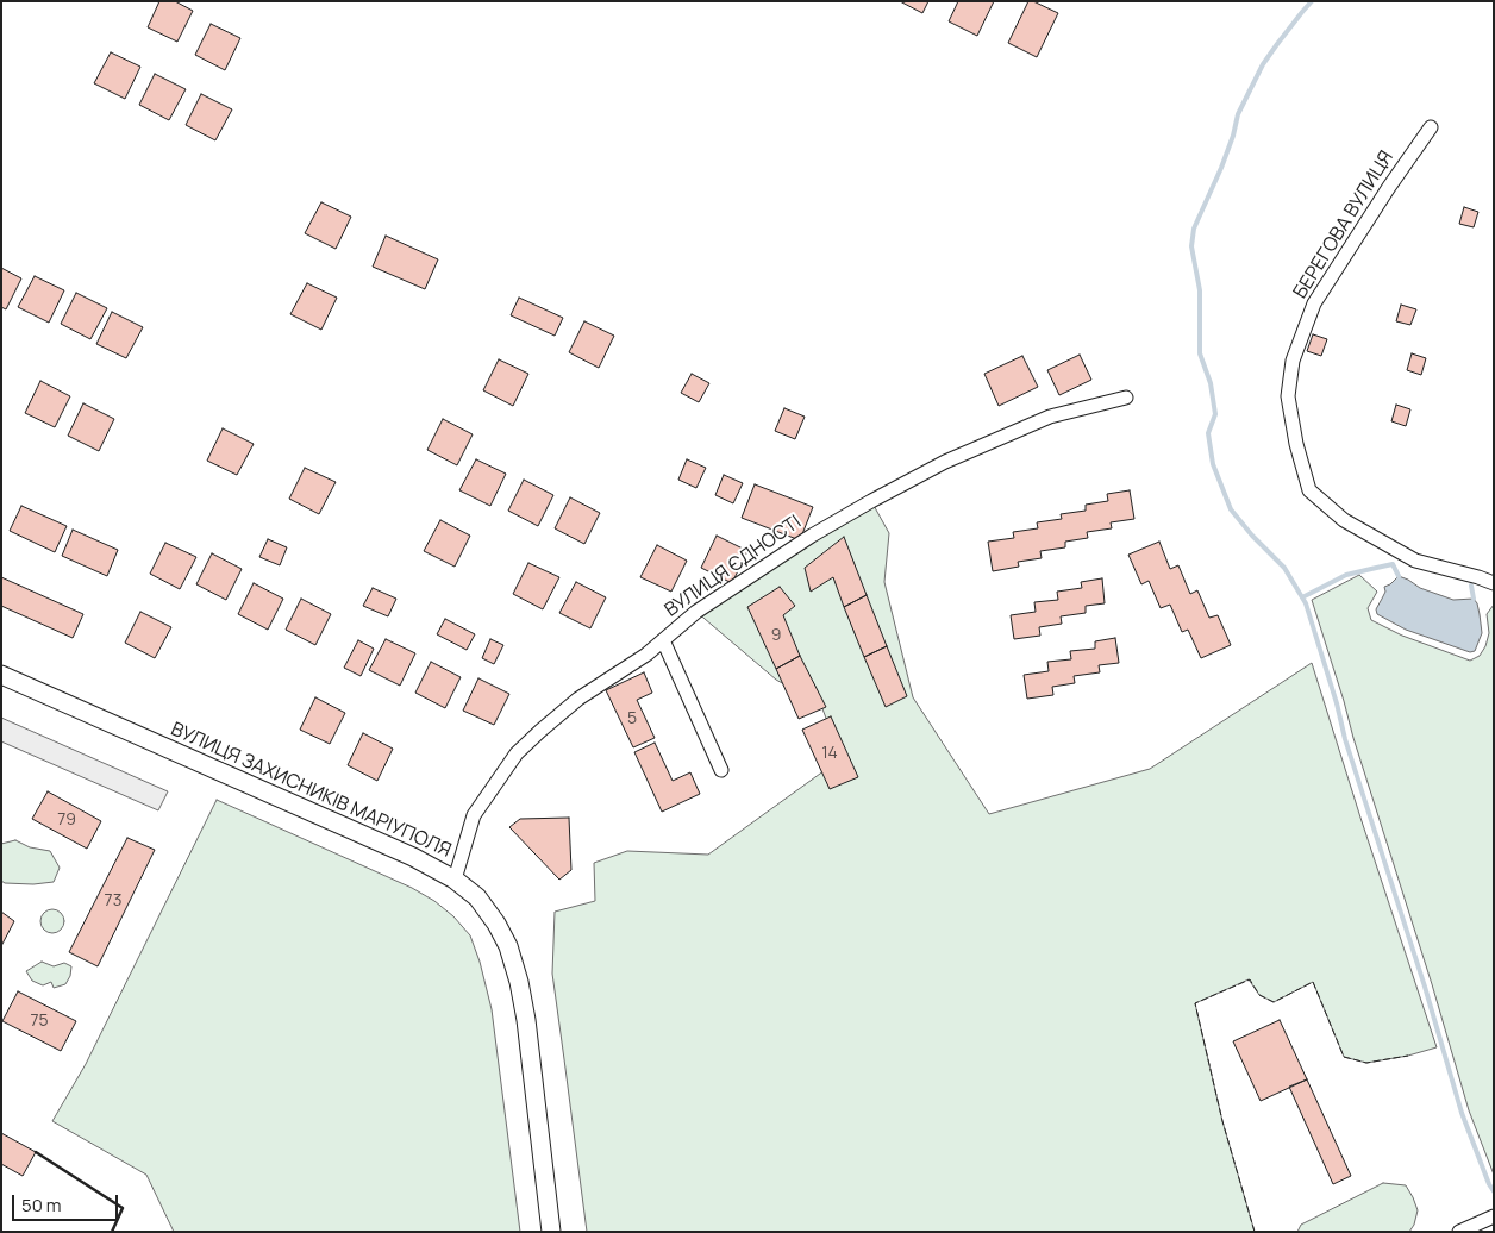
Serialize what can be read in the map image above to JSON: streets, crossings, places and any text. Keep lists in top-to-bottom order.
{
  "streets": {
    "main road": ["ВУЛИЦЯ ЗАХИСНИКІВ МАРІУПОЛЯ"],
    "street": ["БЕРЕГОВА ВУЛИЦЯ", "ВУЛИЦЯ ЄДНОСТІ"]
  },
  "crossings": [
    ["ВУЛИЦЯ ЄДНОСТІ", "ВУЛИЦЯ ЗАХИСНИКІВ МАРІУПОЛЯ"]
  ],
  "house_numbers": [
    "9",
    "5",
    "14",
    "79",
    "73",
    "75"
  ],
  "scale_bar": "50 m"
}
